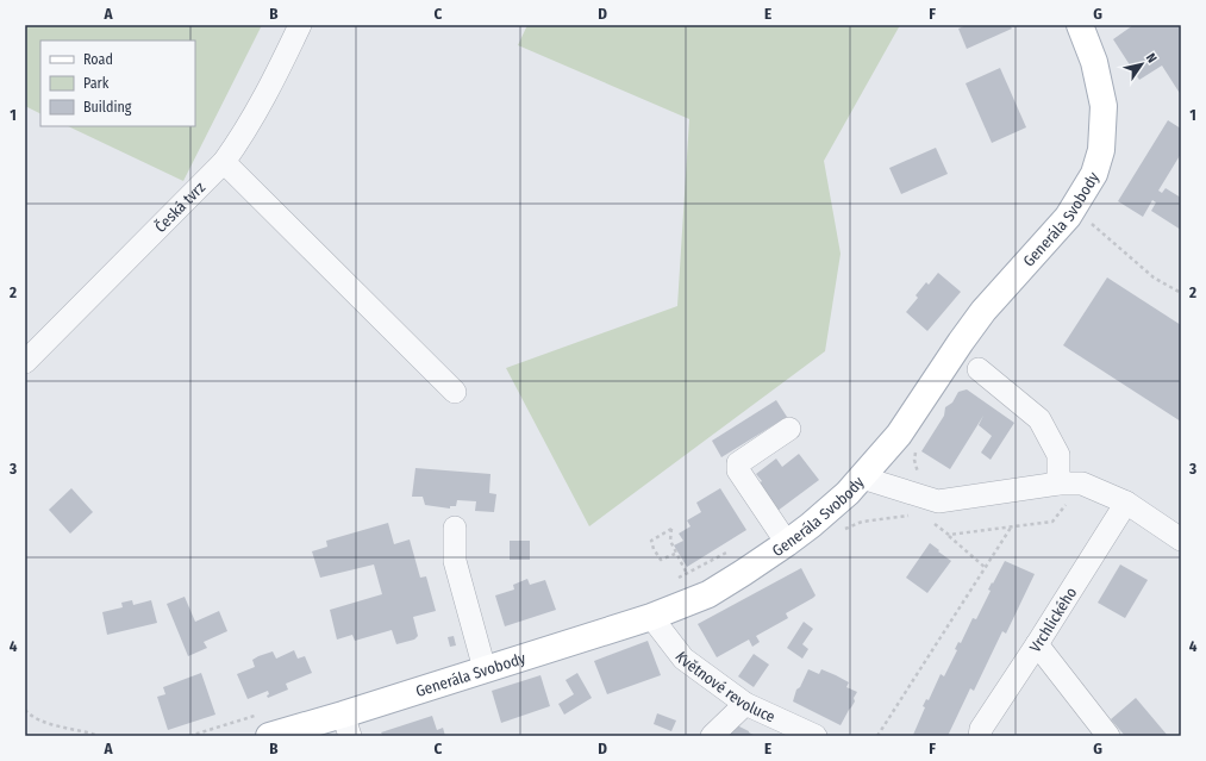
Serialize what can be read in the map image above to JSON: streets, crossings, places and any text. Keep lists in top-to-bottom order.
{
  "streets": {
    "main road": ["Generála Svobody"],
    "street": ["Česká tvrz", "Vrchlického", "Květnové revoluce"]
  },
  "crossings": [
    ["Generála Svobody", "Květnové revoluce"]
  ],
  "legend": ["Road", "Park", "Building"],
  "north": "top right",
  "grid": {
    "columns": [
      "A",
      "B",
      "C",
      "D",
      "E",
      "F",
      "G"
    ],
    "rows": [
      "1",
      "2",
      "3",
      "4"
    ]
  }
}
